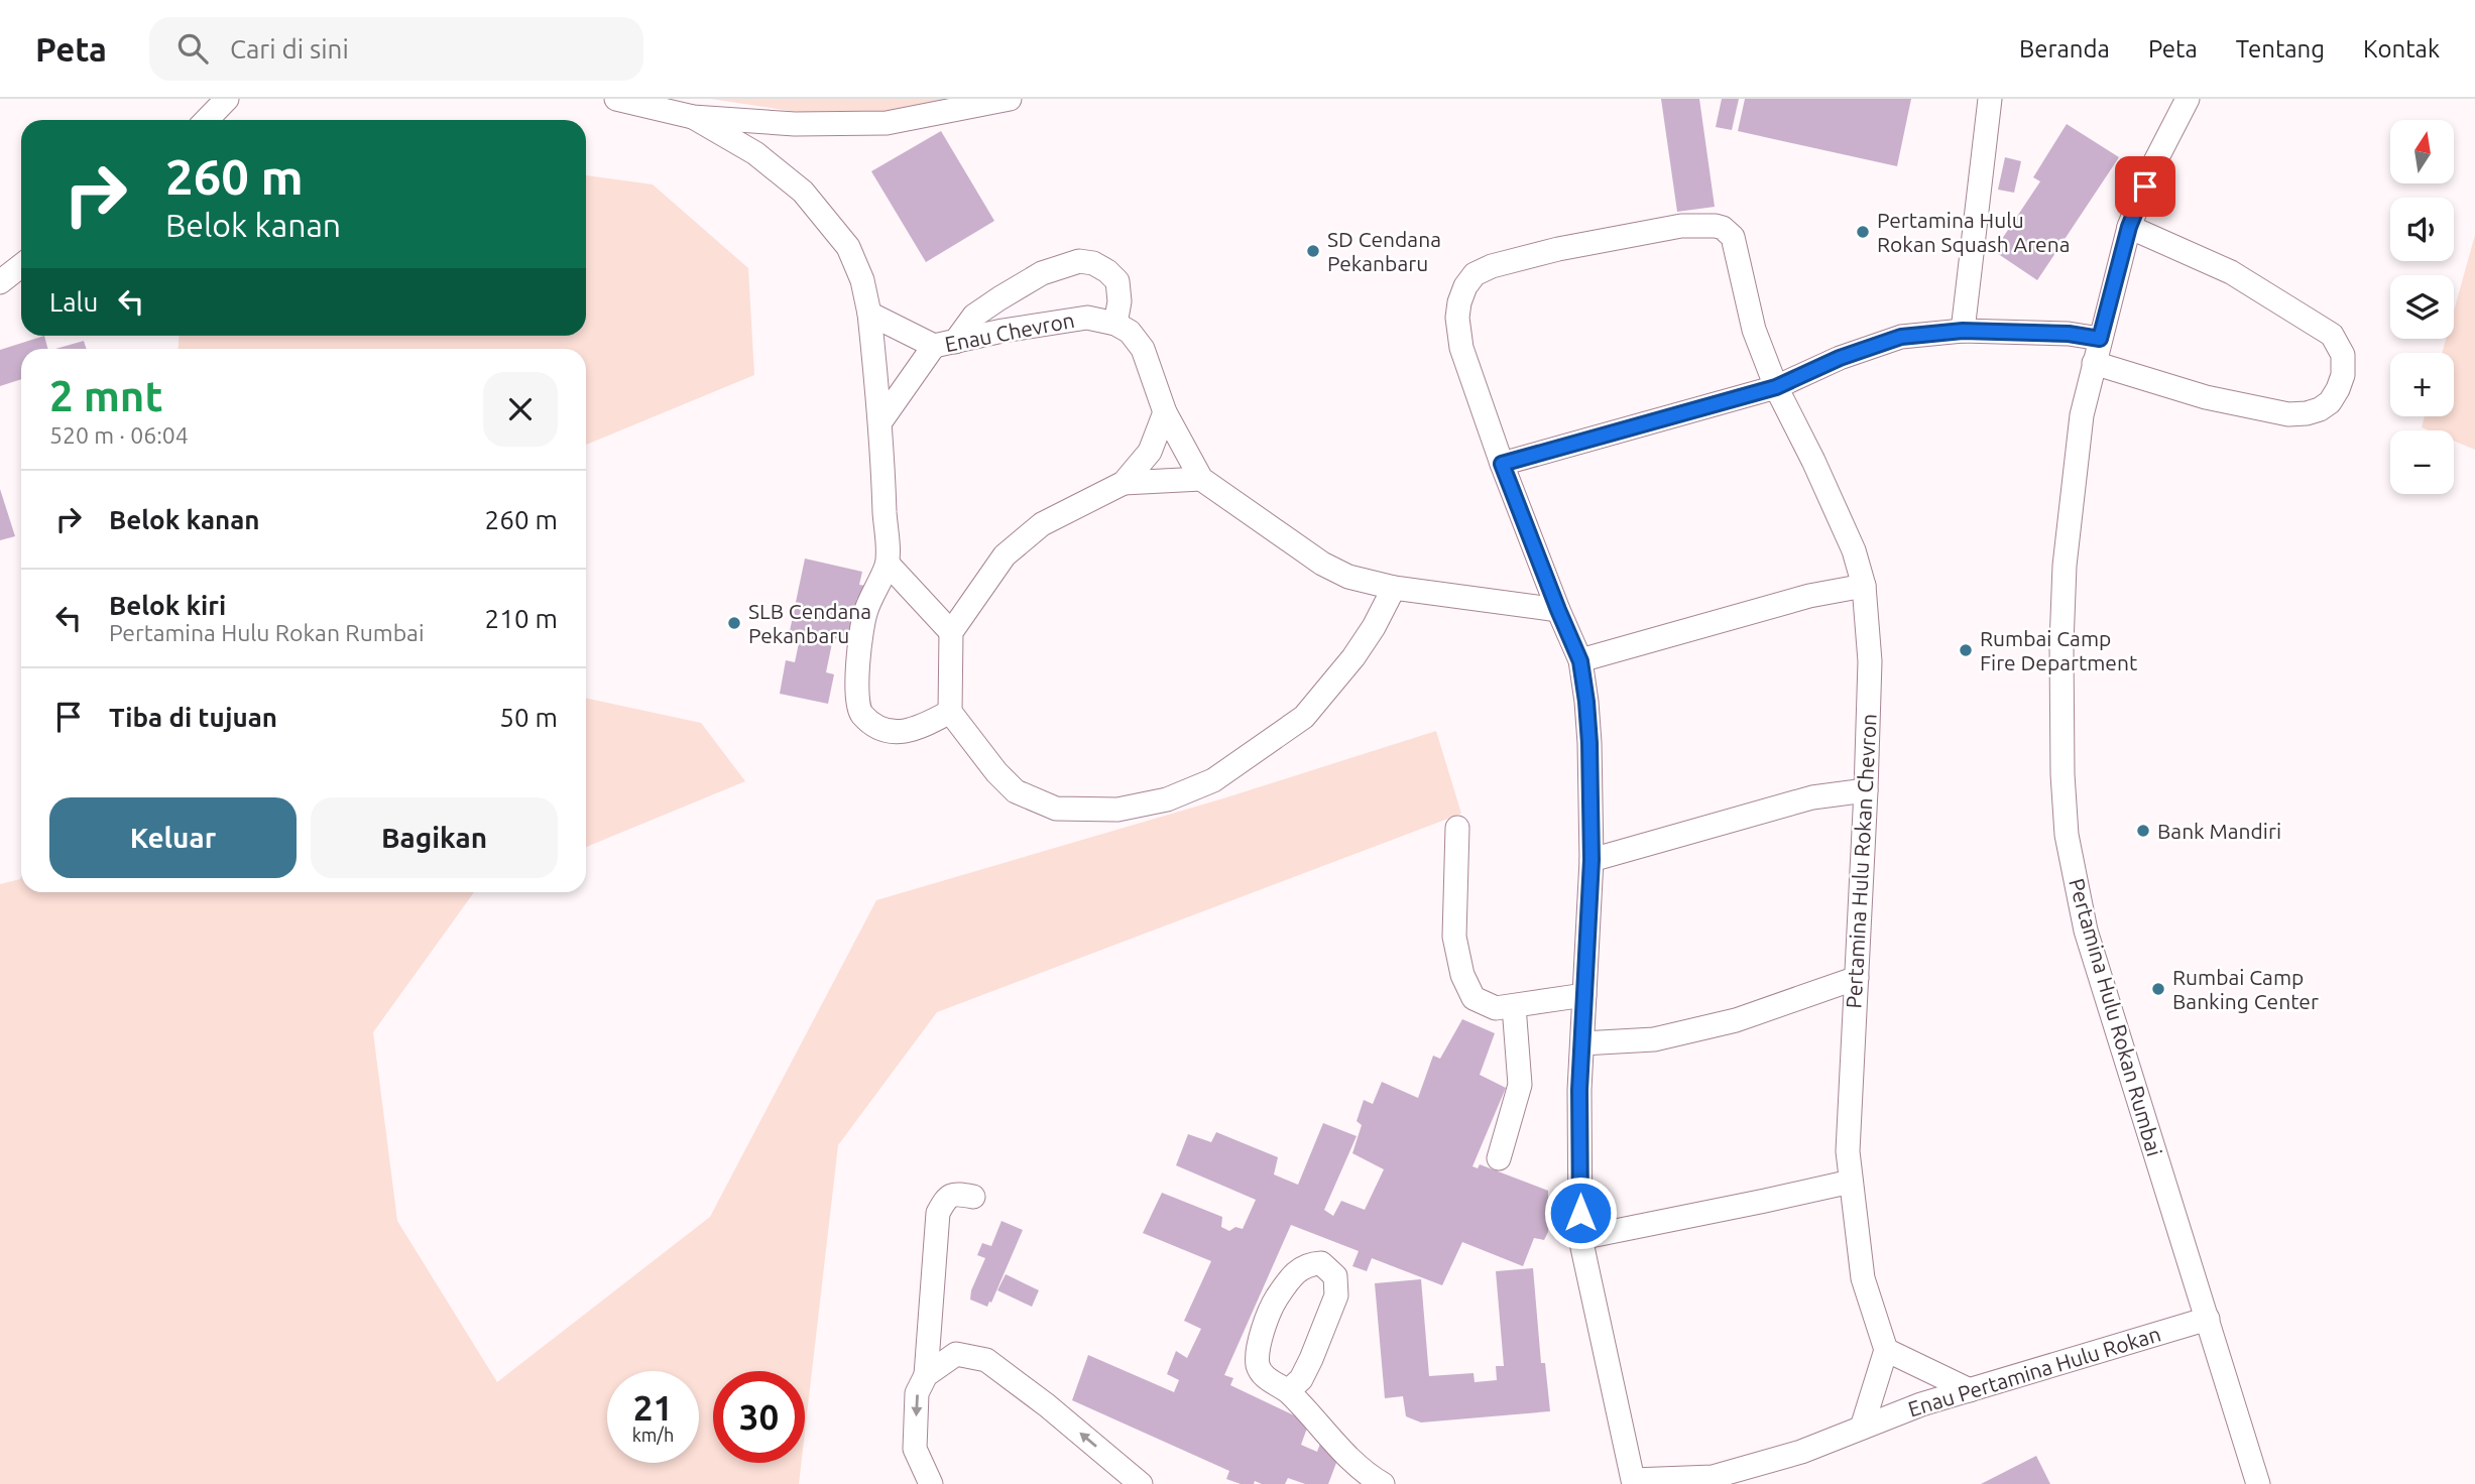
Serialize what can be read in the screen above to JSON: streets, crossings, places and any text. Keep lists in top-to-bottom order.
{
  "streets": {
    "street": [
      "Enau Chevron",
      "Pertamina Hulu Rokan Chevron",
      "Pertamina Hulu Rokan Rumbai",
      "Enau Pertamina Hulu Rokan"
    ]
  },
  "crossings": [
    ["Pertamina Hulu Rokan Chevron", "Enau Pertamina Hulu Rokan"],
    ["Pertamina Hulu Rokan Rumbai", "Enau Pertamina Hulu Rokan"]
  ],
  "places": [
    "Pertamina Hulu Rokan Squash Arena",
    "SD Cendana Pekanbaru",
    "SLB Cendana Pekanbaru",
    "Rumbai Camp Fire Department",
    "Bank Mandiri",
    "Rumbai Camp Banking Center"
  ],
  "north": "top",
  "page": {
    "header": "Peta",
    "search": "Cari di sini",
    "nav": [
      "Beranda",
      "Peta",
      "Tentang",
      "Kontak"
    ],
    "map_buttons": ["+", "−"],
    "turn": ["260 m", "Belok kanan"],
    "then": "Lalu",
    "heading": ["2 mnt", "520 m · 06:04"],
    "list": [
      {
        "name": "Belok kanan",
        "value": "260 m"
      },
      {
        "name": "Belok kiri",
        "note": "Pertamina Hulu Rokan Rumbai",
        "value": "210 m"
      },
      {
        "name": "Tiba di tujuan",
        "value": "50 m"
      }
    ],
    "buttons": ["Keluar", "Bagikan"],
    "speed": "21 km/h",
    "limit": "30"
  }
}
